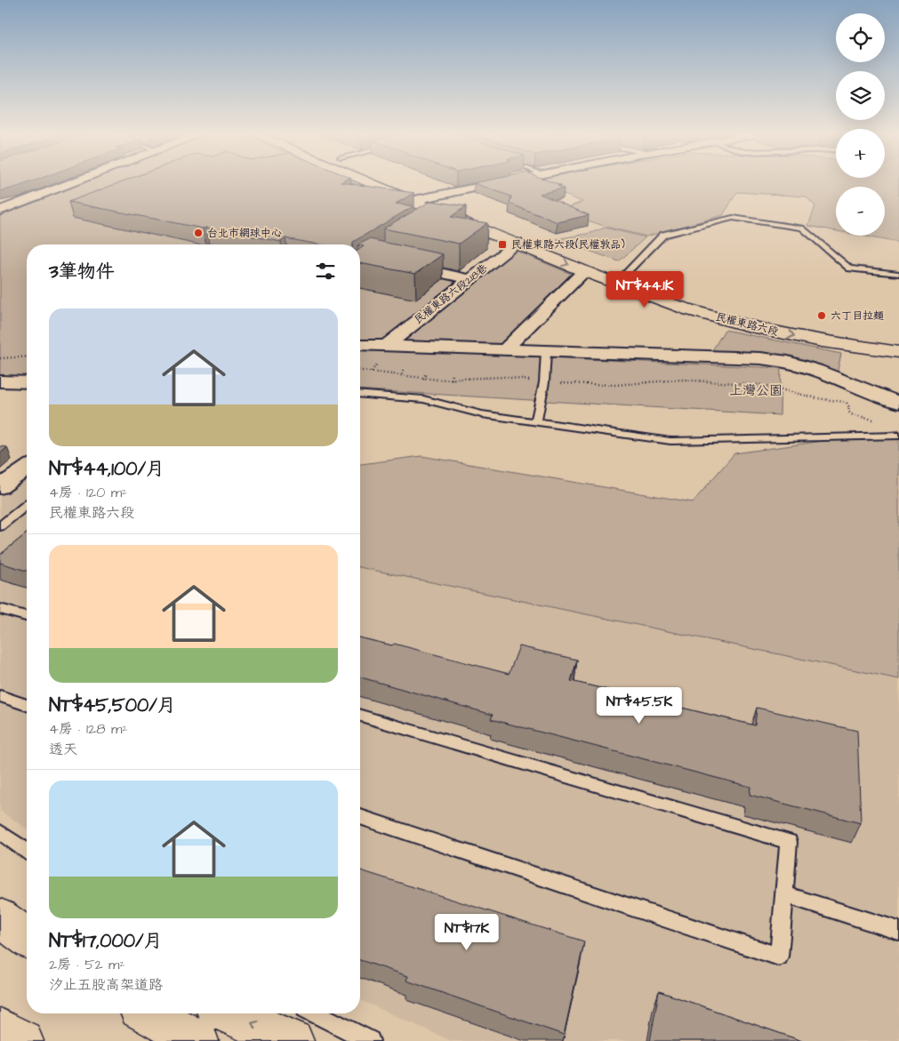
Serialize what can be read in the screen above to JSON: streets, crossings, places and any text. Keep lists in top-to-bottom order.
{
  "streets": {
    "main road": ["民權東路六段"],
    "street": ["民權東路六段218巷"]
  },
  "crossings": [
    ["民權東路六段218巷", "民權東路六段"]
  ],
  "parks": ["上灣公園"],
  "places": {
    "other": ["台北市網球中心", "六丁目拉麵"],
    "transit": ["民權東路六段(民權敦品)"]
  },
  "page": {
    "map_buttons": ["+", "−"],
    "heading": "3筆物件",
    "price": ["NT$44.1K", "NT$45.5K", "NT$17K"],
    "list": [
      {
        "name": "NT$44,100/月",
        "note": "4房 · 120 m² · 民權東路六段"
      },
      {
        "name": "NT$45,500/月",
        "note": "4房 · 128 m² · 透天"
      },
      {
        "name": "NT$17,000/月",
        "note": "2房 · 52 m² · 汐止五股高架道路"
      }
    ]
  }
}
